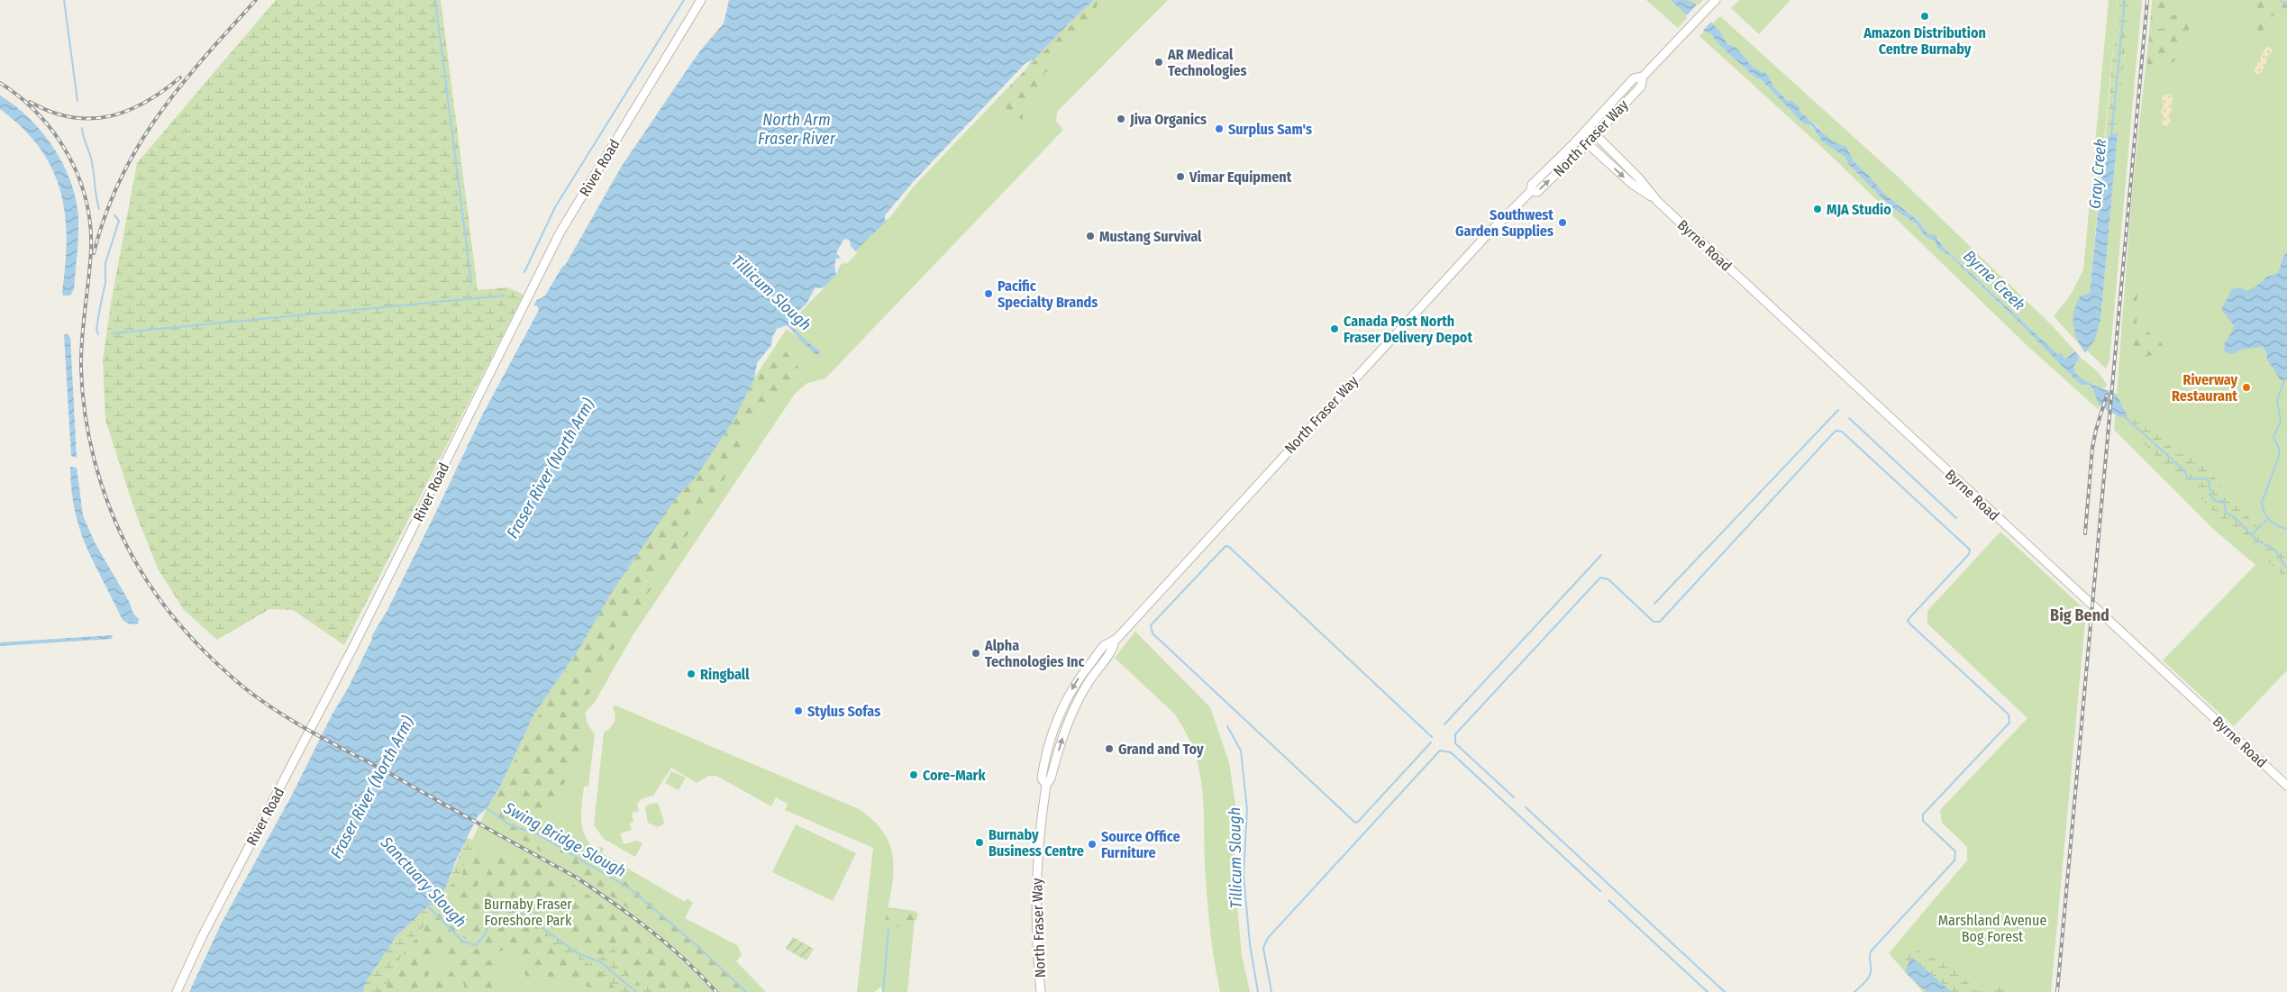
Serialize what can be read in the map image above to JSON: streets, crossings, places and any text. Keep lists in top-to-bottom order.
{
  "streets": {
    "street": ["North Fraser Way", "River Road", "Byrne Road"]
  },
  "crossings": [
    ["North Fraser Way", "Byrne Road"]
  ],
  "districts": ["Big Bend"],
  "water": [
    "North Arm Fraser River",
    "Gray Creek",
    "Byrne Creek",
    "Tillicum Slough",
    "Fraser River (North Arm)",
    "Swing Bridge Slough",
    "Sanctuary Slough"
  ],
  "parks": ["Burnaby Fraser Foreshore Park", "Marshland Avenue Bog Forest"],
  "places": [
    "Amazon Distribution Centre Burnaby",
    "AR Medical Technologies",
    "Jiva Organics",
    "Surplus Sam's",
    "Vimar Equipment",
    "MJA Studio",
    "Southwest Garden Supplies",
    "Mustang Survival",
    "Pacific Specialty Brands",
    "Canada Post North Fraser Delivery Depot",
    "Riverway Restaurant",
    "Alpha Technologies Inc",
    "Ringball",
    "Stylus Sofas",
    "Grand and Toy",
    "Core-Mark",
    "Burnaby Business Centre",
    "Source Office Furniture"
  ]
}
